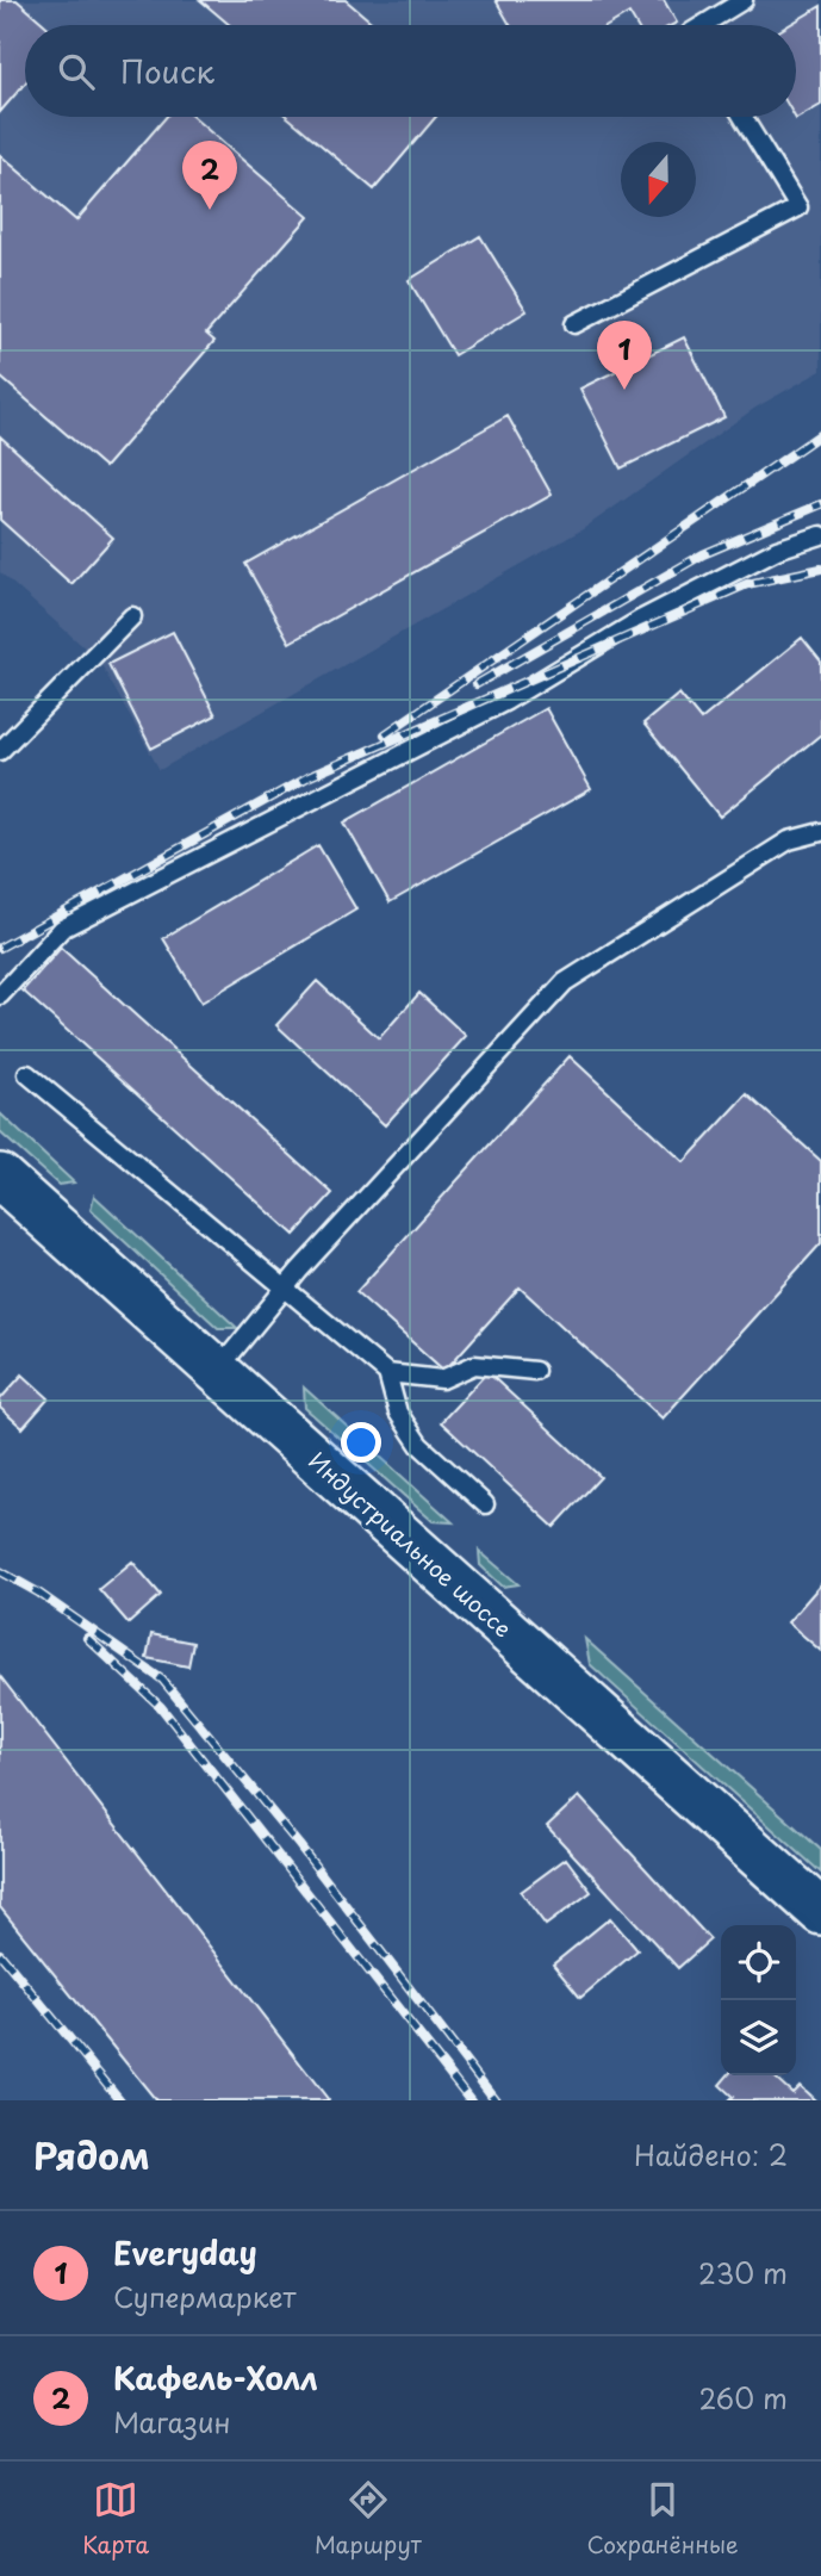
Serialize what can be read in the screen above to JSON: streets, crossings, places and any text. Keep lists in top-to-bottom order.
{
  "streets": {
    "street": ["Индустриальное шоссе"]
  },
  "north": "bottom",
  "page": {
    "search": "Поиск",
    "pins": ["2", "1"],
    "heading": ["Рядом", "Найдено: 2"],
    "list": [
      {
        "mark": "1",
        "name": "Everyday",
        "note": "Супермаркет",
        "value": "230 m"
      },
      {
        "mark": "2",
        "name": "Кафель-Холл",
        "note": "Магазин",
        "value": "260 m"
      }
    ],
    "nav": ["Карта", "Маршрут", "Сохранённые"]
  }
}
